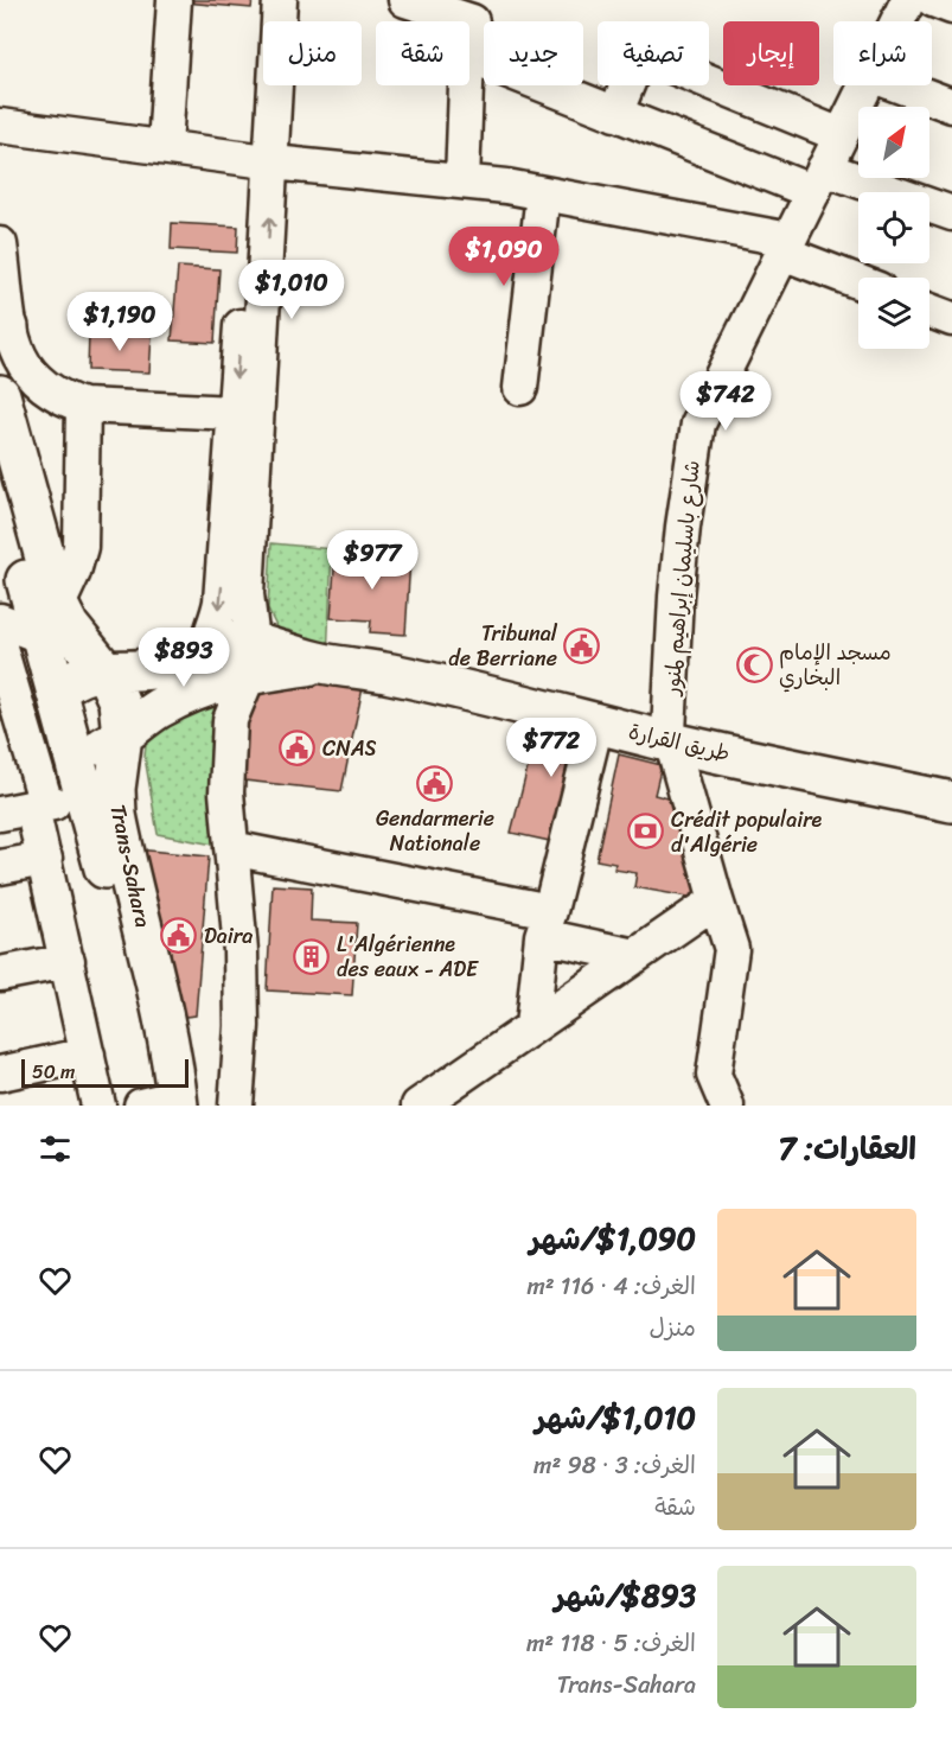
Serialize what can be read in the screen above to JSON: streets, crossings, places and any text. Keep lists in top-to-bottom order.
{
  "streets": {
    "main road": ["طريق القرارة", "Trans-Sahara"],
    "street": ["شارع باسليمان إبراهيم لمنور"]
  },
  "crossings": [
    ["شارع باسليمان إبراهيم لمنور", "طريق القرارة"]
  ],
  "places": {
    "public building": [
      "Tribunal de Berriane",
      "CNAS",
      "Gendarmerie Nationale",
      "Daira"
    ],
    "mosque": ["مسجد الإمام البخاري"],
    "bank": ["Crédit populaire d'Algérie"],
    "building": ["L'Algérienne des eaux - ADE"]
  },
  "scale_bar": "50 m",
  "north": "top right",
  "page": {
    "chip": [
      "شراء",
      "إيجار",
      "تصفية",
      "جديد",
      "شقة",
      "منزل"
    ],
    "price": [
      "$1,090",
      "$1,010",
      "$1,190",
      "$742",
      "$977",
      "$893",
      "$772"
    ],
    "scale": "50 m",
    "heading": "العقارات: 7",
    "list": [
      {
        "name": "$1,090/شهر",
        "note": "الغرف: 4 · 116 m² · منزل"
      },
      {
        "name": "$1,010/شهر",
        "note": "الغرف: 3 · 98 m² · شقة"
      },
      {
        "name": "$893/شهر",
        "note": "الغرف: 5 · 118 m² · Trans-Sahara"
      }
    ]
  }
}
